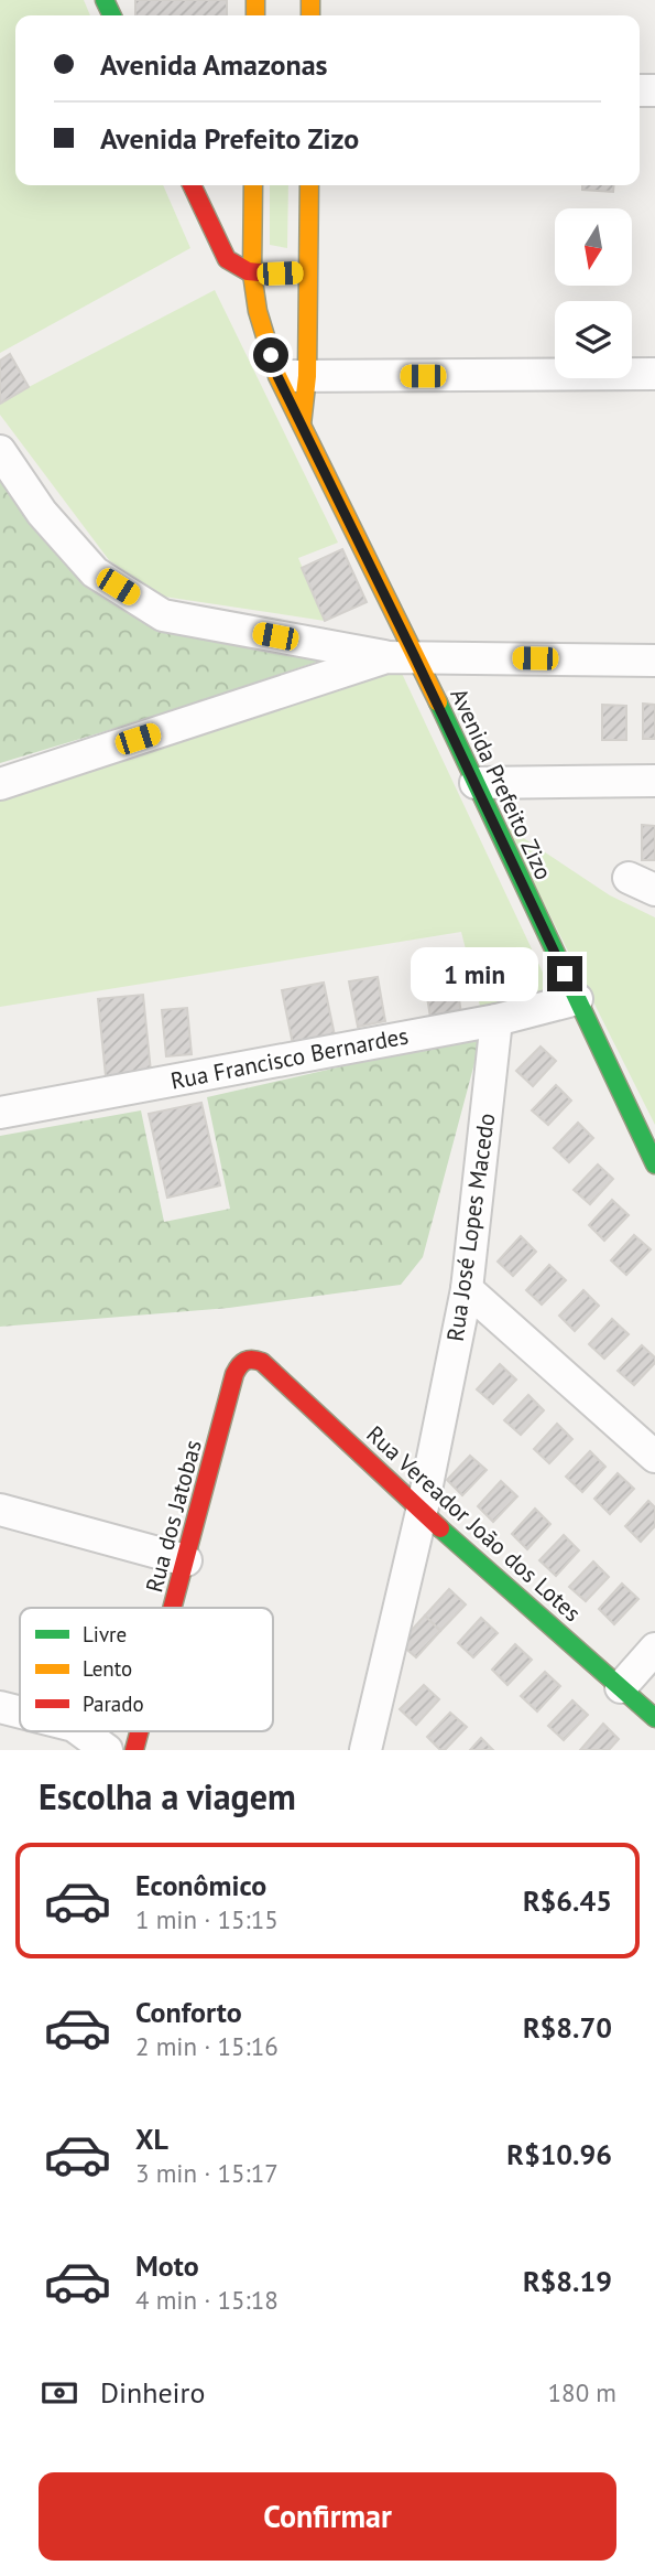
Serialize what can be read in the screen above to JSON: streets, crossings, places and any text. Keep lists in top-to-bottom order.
{
  "streets": {
    "main road": ["Avenida Prefeito Zizo", "Rua dos Jatobas", "Rua Vereador João dos Lotes"],
    "street": ["Rua Francisco Bernardes", "Rua José Lopes Macedo"]
  },
  "crossings": [
    ["Avenida Prefeito Zizo", "Rua Francisco Bernardes"],
    ["Rua Francisco Bernardes", "Rua José Lopes Macedo"],
    ["Rua José Lopes Macedo", "Rua Vereador João dos Lotes"],
    ["Rua dos Jatobas", "Rua Vereador João dos Lotes"]
  ],
  "legend": ["Livre", "Lento", "Parado"],
  "north": "bottom",
  "page": {
    "banner": ["Avenida Amazonas", "Avenida Prefeito Zizo"],
    "bubble": "1 min",
    "heading": "Escolha a viagem",
    "list": [
      {
        "name": "Econômico",
        "note": "1 min · 15:15",
        "value": "R$6.45"
      },
      {
        "name": "Conforto",
        "note": "2 min · 15:16",
        "value": "R$8.70"
      },
      {
        "name": "XL",
        "note": "3 min · 15:17",
        "value": "R$10.96"
      },
      {
        "name": "Moto",
        "note": "4 min · 15:18",
        "value": "R$8.19"
      }
    ],
    "pay": ["Dinheiro", "180 m"],
    "buttons": "Confirmar"
  }
}
